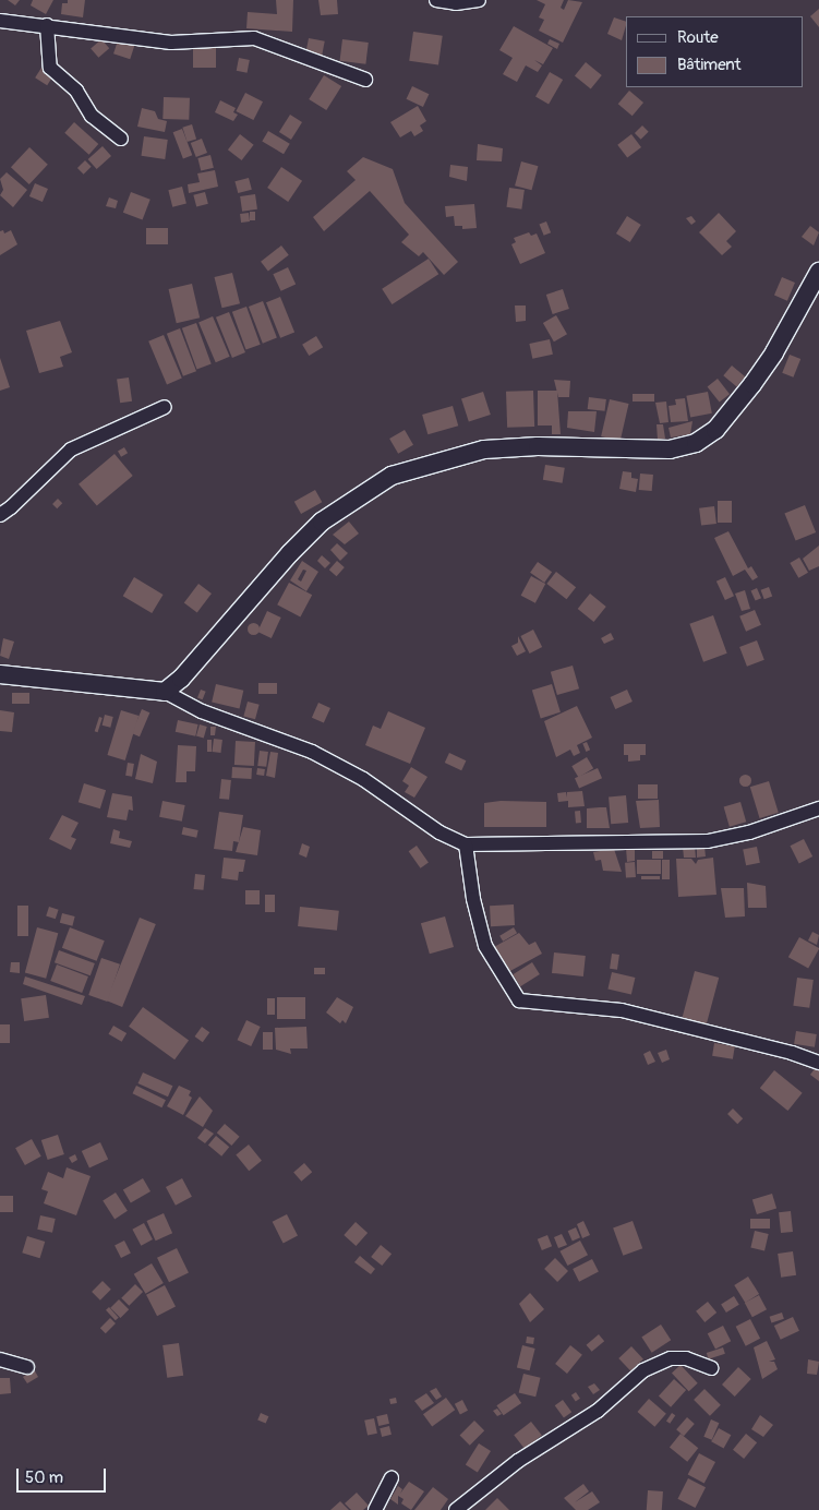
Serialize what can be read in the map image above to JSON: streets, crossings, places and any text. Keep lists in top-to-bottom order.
{
  "legend": ["Route", "Bâtiment"],
  "scale_bar": "50 m"
}
